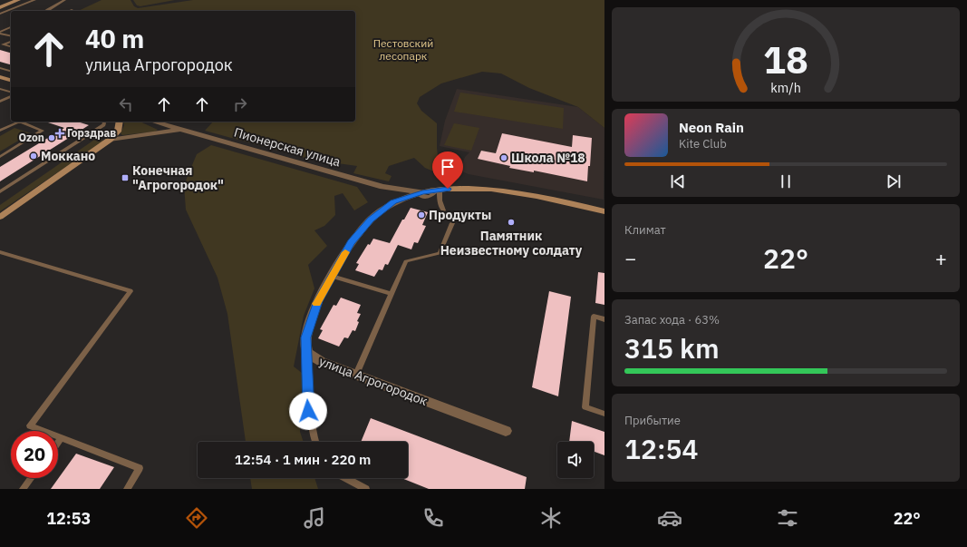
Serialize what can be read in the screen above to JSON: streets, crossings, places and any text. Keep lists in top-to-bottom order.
{
  "streets": {
    "street": ["Пионерская улица", "улица Агрогородок"]
  },
  "crossings": [
    ["Пионерская улица", "улица Агрогородок"]
  ],
  "parks": ["Пестовский лесопарк"],
  "places": {
    "health": ["Горздрав"],
    "other": [
      "Ozon",
      "Моккано",
      "Школа №18",
      "Продукты",
      "Памятник Неизвестному солдату"
    ],
    "transit": ["Конечная \"Агрогородок\""]
  },
  "page": {
    "turn": ["40 m", "улица Агрогородок"],
    "song": ["Neon Rain", "Kite Club"],
    "tile": [
      "Климат",
      ["Запас хода · 63%", "315 km"],
      ["Прибытие", "12:54"]
    ],
    "heat": ["−", "22°", "+"],
    "limit": "20",
    "trip": "12:54 · 1 мин · 220 m",
    "tabs": ["12:53", "22°"],
    "gauge": ["18", "km/h"]
  }
}
